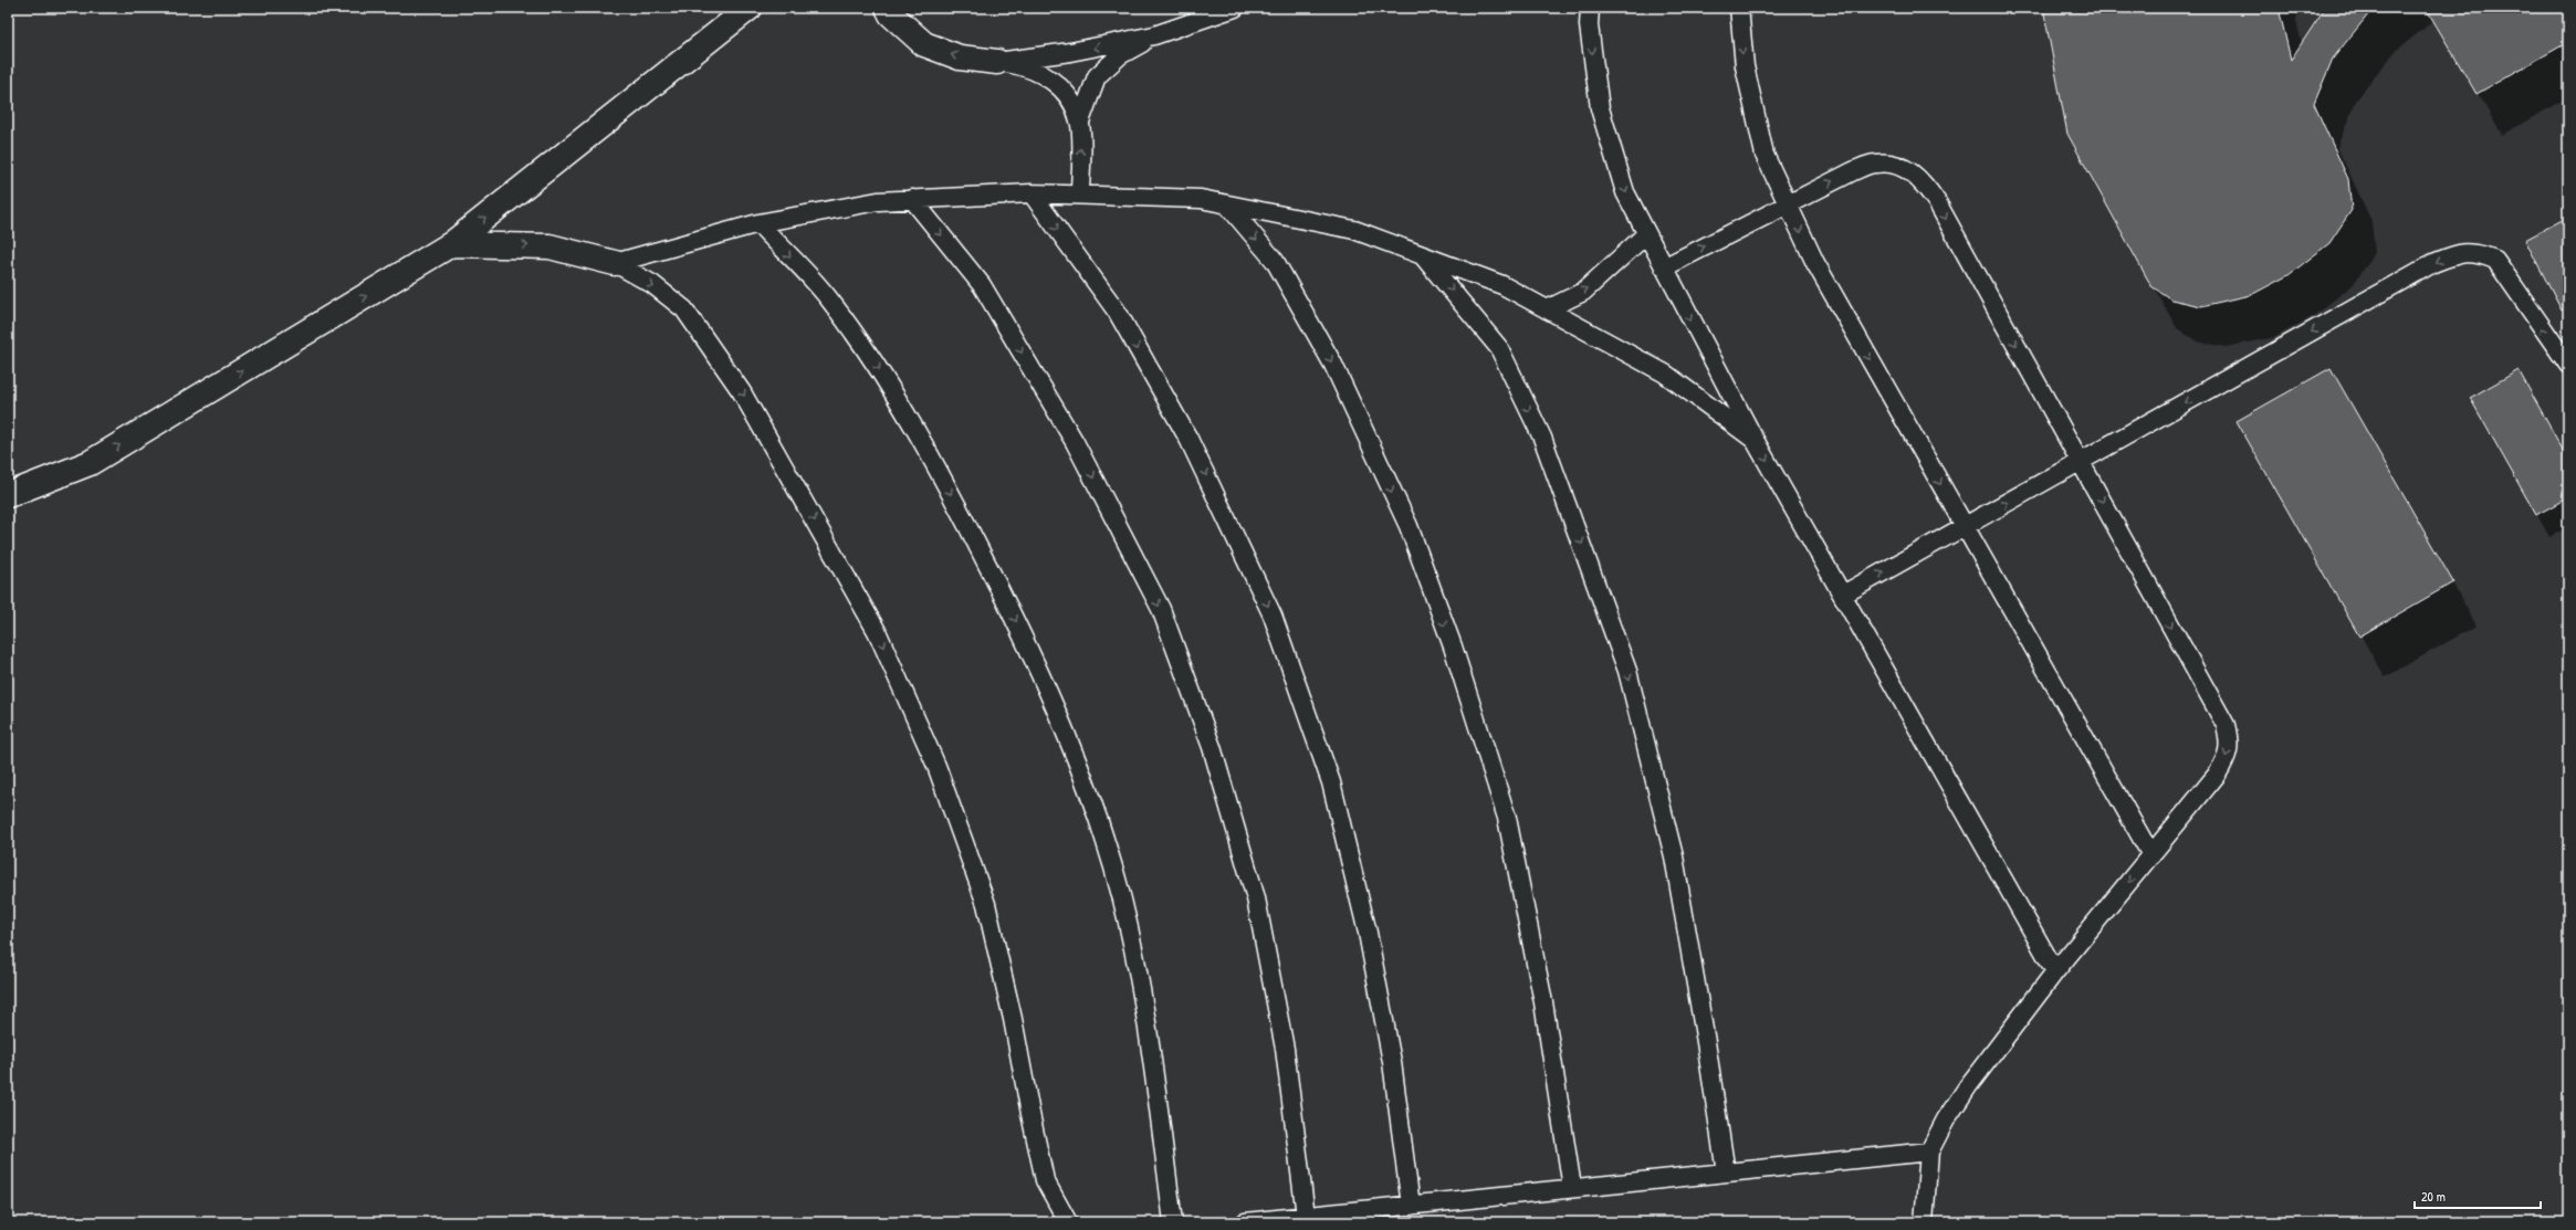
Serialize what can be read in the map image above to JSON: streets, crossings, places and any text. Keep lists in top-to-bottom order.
{
  "scale_bar": "20 m"
}
